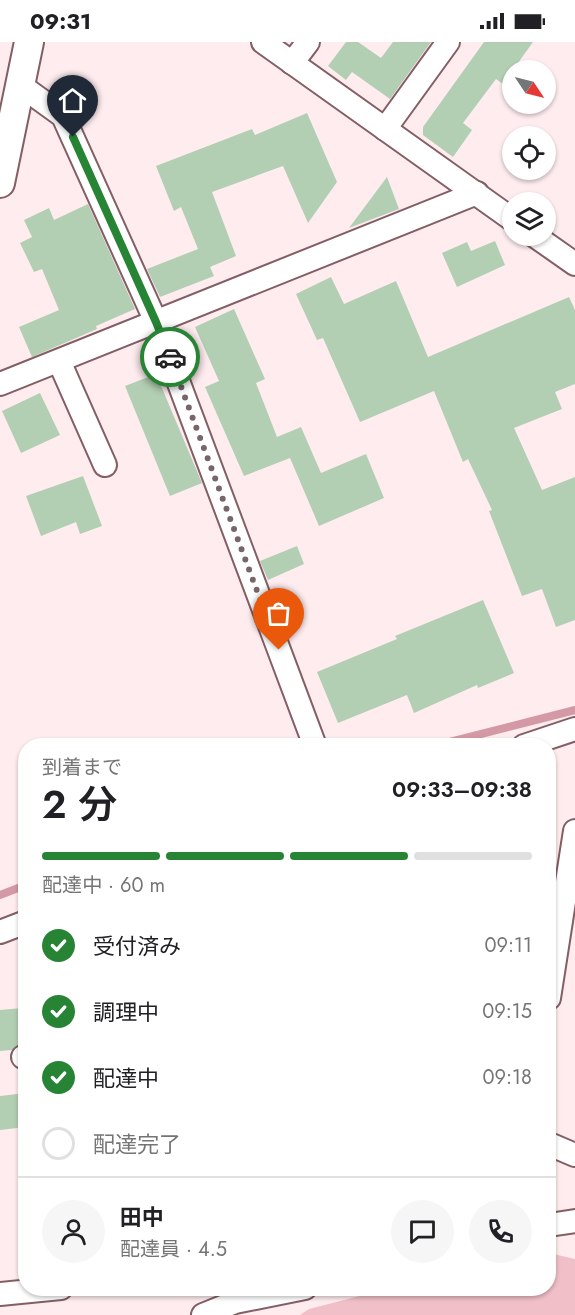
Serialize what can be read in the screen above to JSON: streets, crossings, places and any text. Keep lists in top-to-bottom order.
{
  "north": "bottom right",
  "page": {
    "status": "09:31",
    "heading": ["2 分", "到着まで", "09:33–09:38"],
    "panel": ["田中", "配達員 · 4.5"],
    "bar": "配達中 · 60 m",
    "list": [
      ["受付済み", "09:11"],
      ["調理中", "09:15"],
      ["配達中", "09:18"],
      "配達完了"
    ]
  }
}
